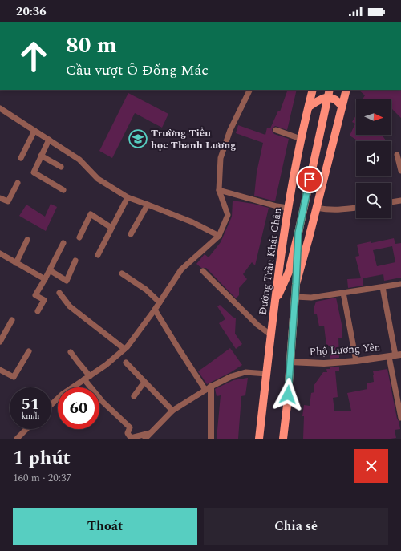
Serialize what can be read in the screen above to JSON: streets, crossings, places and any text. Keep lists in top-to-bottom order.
{
  "streets": {
    "main road": ["Đường Trần Khát Chân"],
    "street": ["Phố Lương Yên"]
  },
  "places": {
    "school or university": ["Trường Tiểu học Thanh Lương"]
  },
  "north": "right",
  "page": {
    "status": "20:36",
    "turn": ["80 m", "Cầu vượt Ô Đống Mác"],
    "speed": "51 km/h",
    "limit": "60",
    "heading": ["1 phút", "160 m · 20:37"],
    "buttons": ["Thoát", "Chia sẻ"]
  }
}
